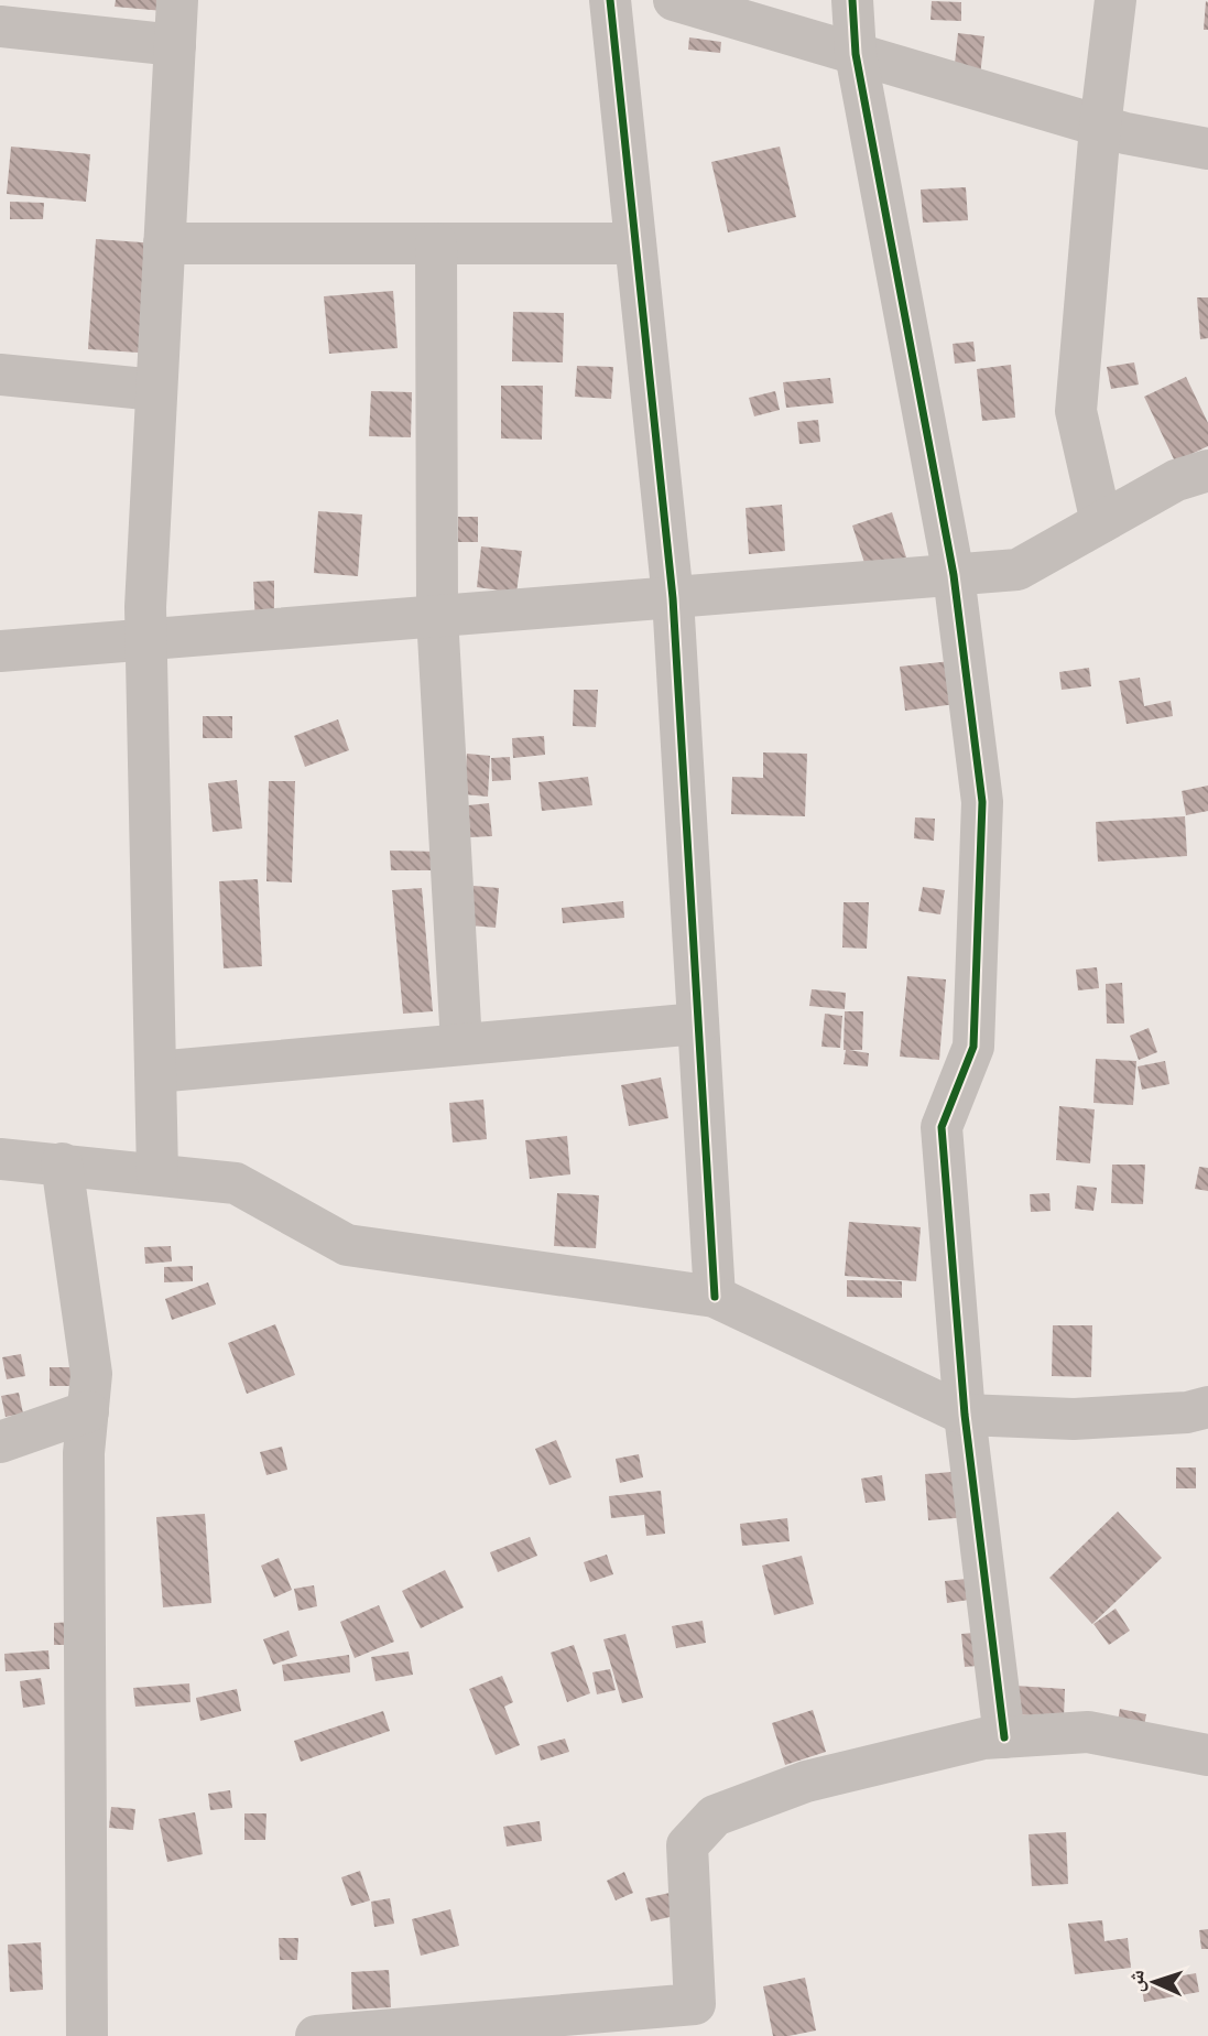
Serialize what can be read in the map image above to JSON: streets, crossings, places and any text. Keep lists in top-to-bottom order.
{
  "north": "left"
}
